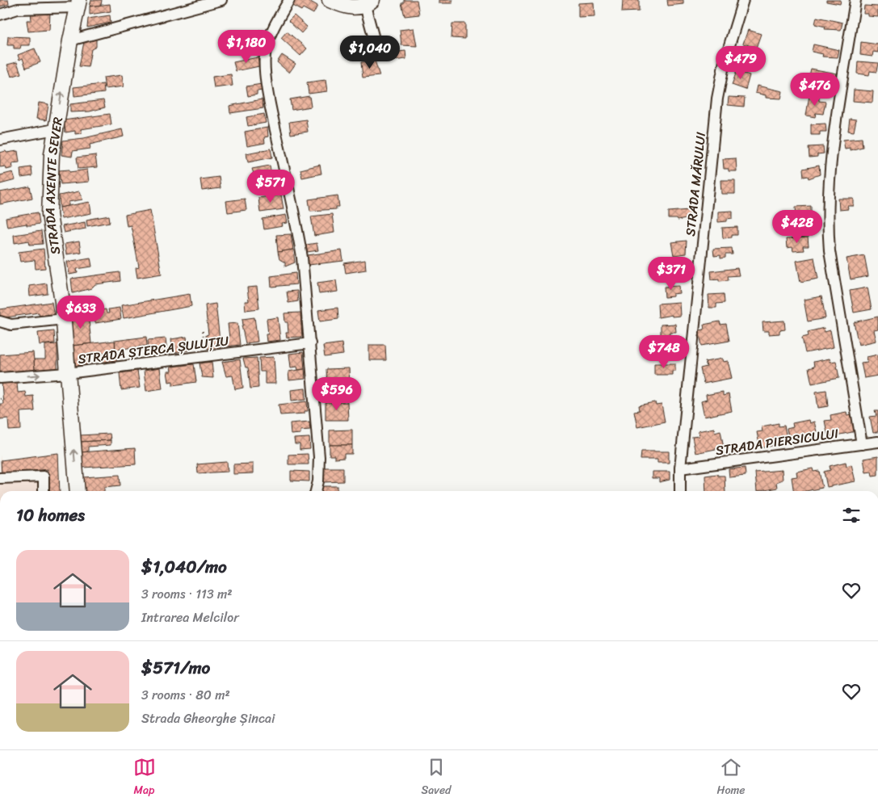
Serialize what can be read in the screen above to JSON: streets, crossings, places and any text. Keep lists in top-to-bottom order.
{
  "streets": {
    "main road": ["STRADA AXENTE SEVER"],
    "street": ["STRADA MĂRULUI", "STRADA ȘTERCA ȘULUȚIU", "STRADA PIERSICULUI"]
  },
  "crossings": [
    ["STRADA MĂRULUI", "STRADA PIERSICULUI"],
    ["STRADA AXENTE SEVER", "STRADA ȘTERCA ȘULUȚIU"]
  ],
  "one_way": ["STRADA AXENTE SEVER"],
  "page": {
    "price": [
      "$1,180",
      "$1,040",
      "$479",
      "$476",
      "$571",
      "$428",
      "$371",
      "$633",
      "$748",
      "$596"
    ],
    "heading": "10 homes",
    "list": [
      {
        "name": "$1,040/mo",
        "note": "3 rooms · 113 m² · Intrarea Melcilor"
      },
      {
        "name": "$571/mo",
        "note": "3 rooms · 80 m² · Strada Gheorghe Șincai"
      }
    ],
    "tabs": ["Map", "Saved", "Home"]
  }
}
